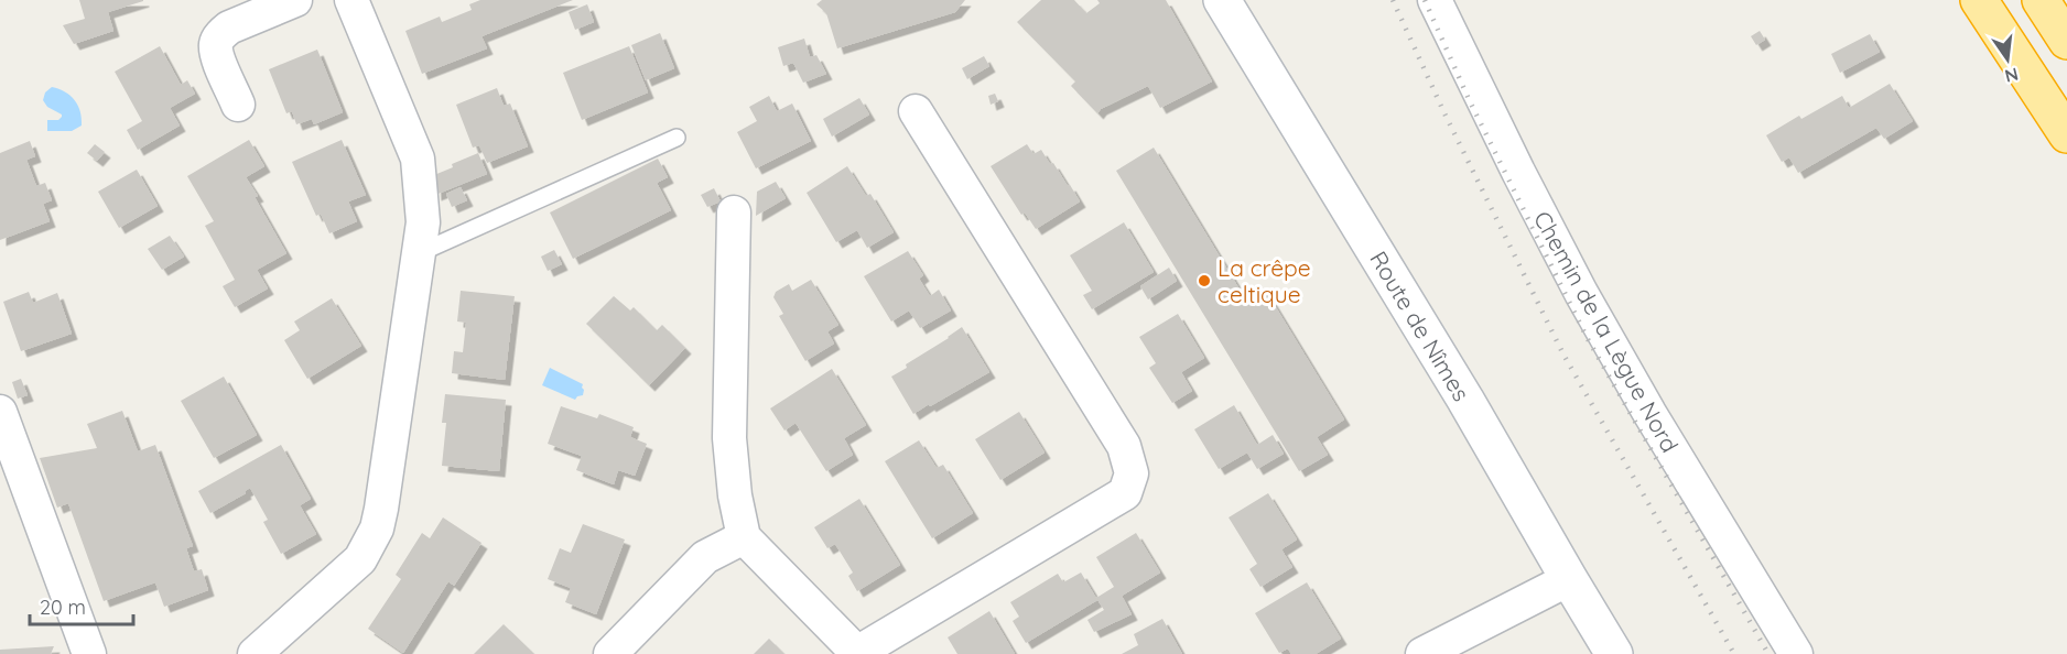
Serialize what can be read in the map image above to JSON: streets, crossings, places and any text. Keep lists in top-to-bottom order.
{
  "streets": {
    "main road": ["Route de Nîmes"],
    "street": ["Chemin de la Lègue Nord"]
  },
  "places": ["La crêpe celtique"],
  "scale_bar": "20 m",
  "north": "bottom"
}
